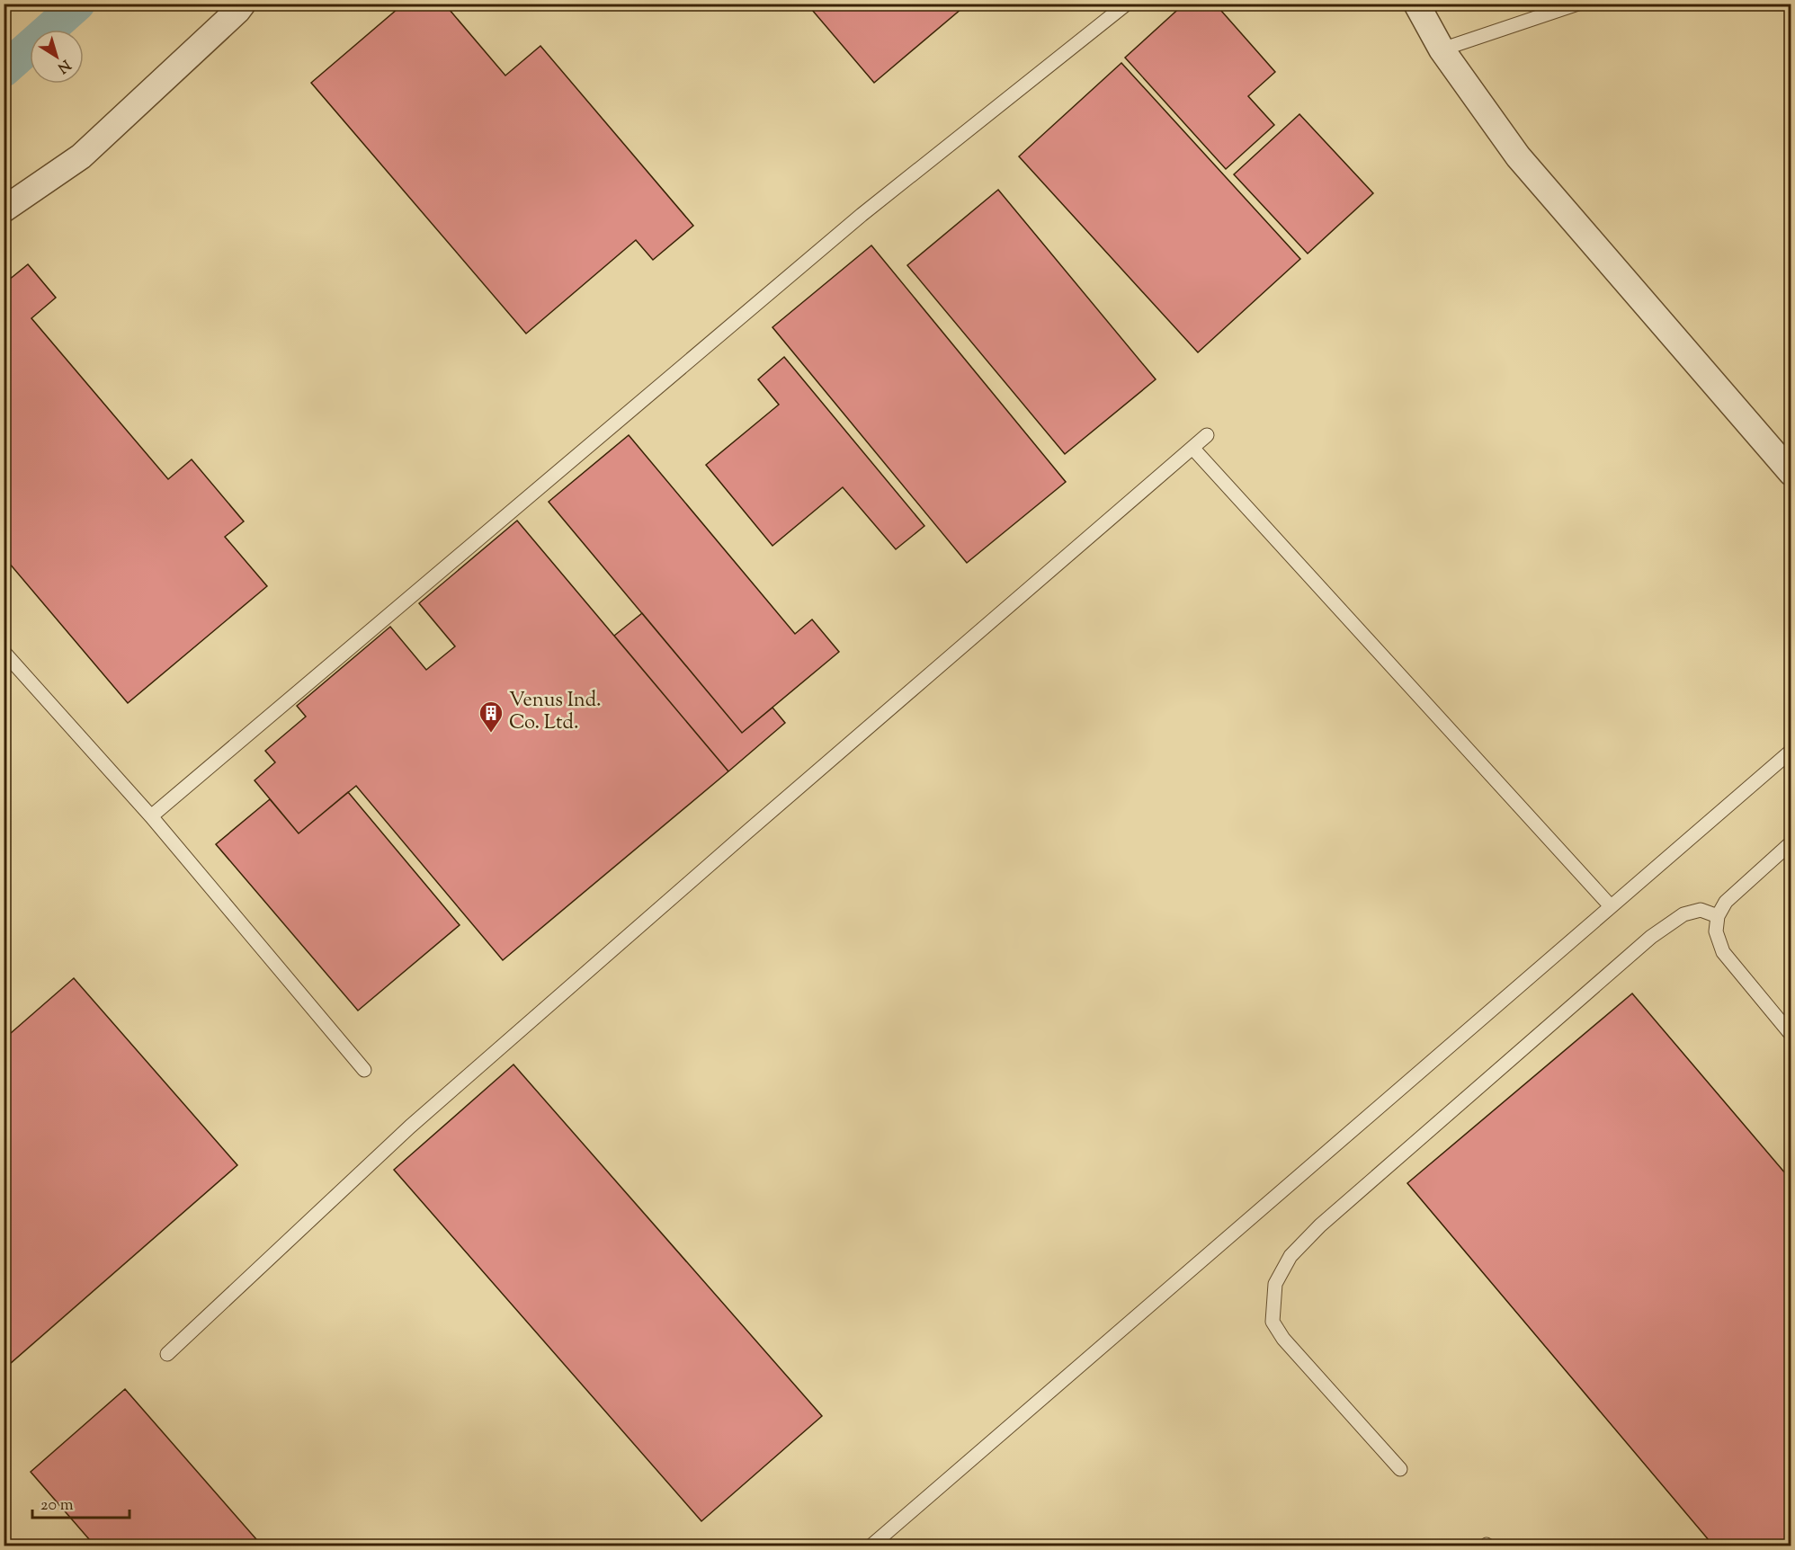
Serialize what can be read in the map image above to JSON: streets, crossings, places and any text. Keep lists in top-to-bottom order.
{
  "places": {
    "building": ["Venus Ind. Co. Ltd."]
  },
  "scale_bar": "20 m",
  "north": "bottom right"
}
